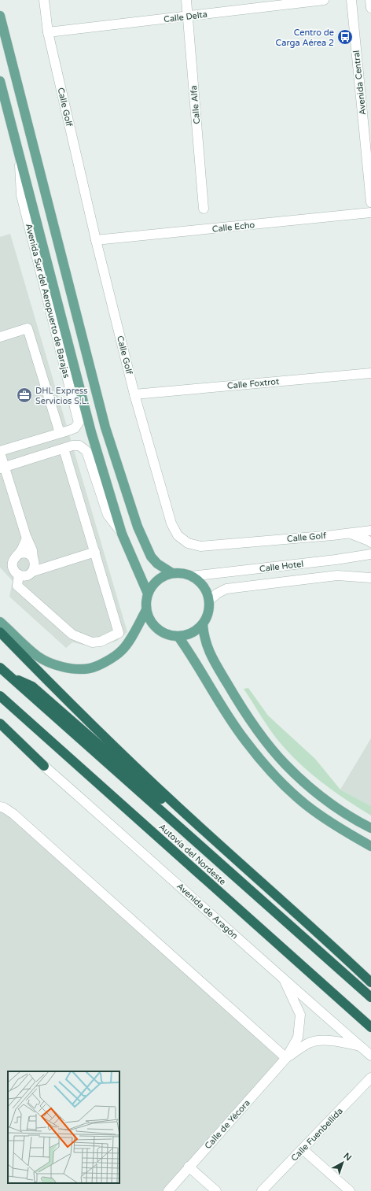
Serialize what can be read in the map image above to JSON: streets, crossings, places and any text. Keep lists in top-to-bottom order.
{
  "streets": {
    "highway": ["Autovía del Nordeste"],
    "street": [
      "Calle Delta",
      "Avenida Central",
      "Calle Alfa",
      "Calle Golf",
      "Calle Echo",
      "Avenida Sur del Aeropuerto de Barajas",
      "Calle Foxtrot",
      "Calle Hotel",
      "Avenida de Aragón",
      "Calle de Yécora",
      "Calle Fuenbellida"
    ]
  },
  "crossings": [
    ["Calle Delta", "Calle Alfa"],
    ["Calle Delta", "Calle Golf"],
    ["Calle Golf", "Calle Echo"],
    ["Calle Golf", "Calle Foxtrot"],
    ["Avenida de Aragón", "Calle de Yécora"]
  ],
  "places": {
    "bus stop": ["Centro de Carga Aérea 2"],
    "office": ["DHL Express Servicios S.L."]
  },
  "north": "top right"
}
